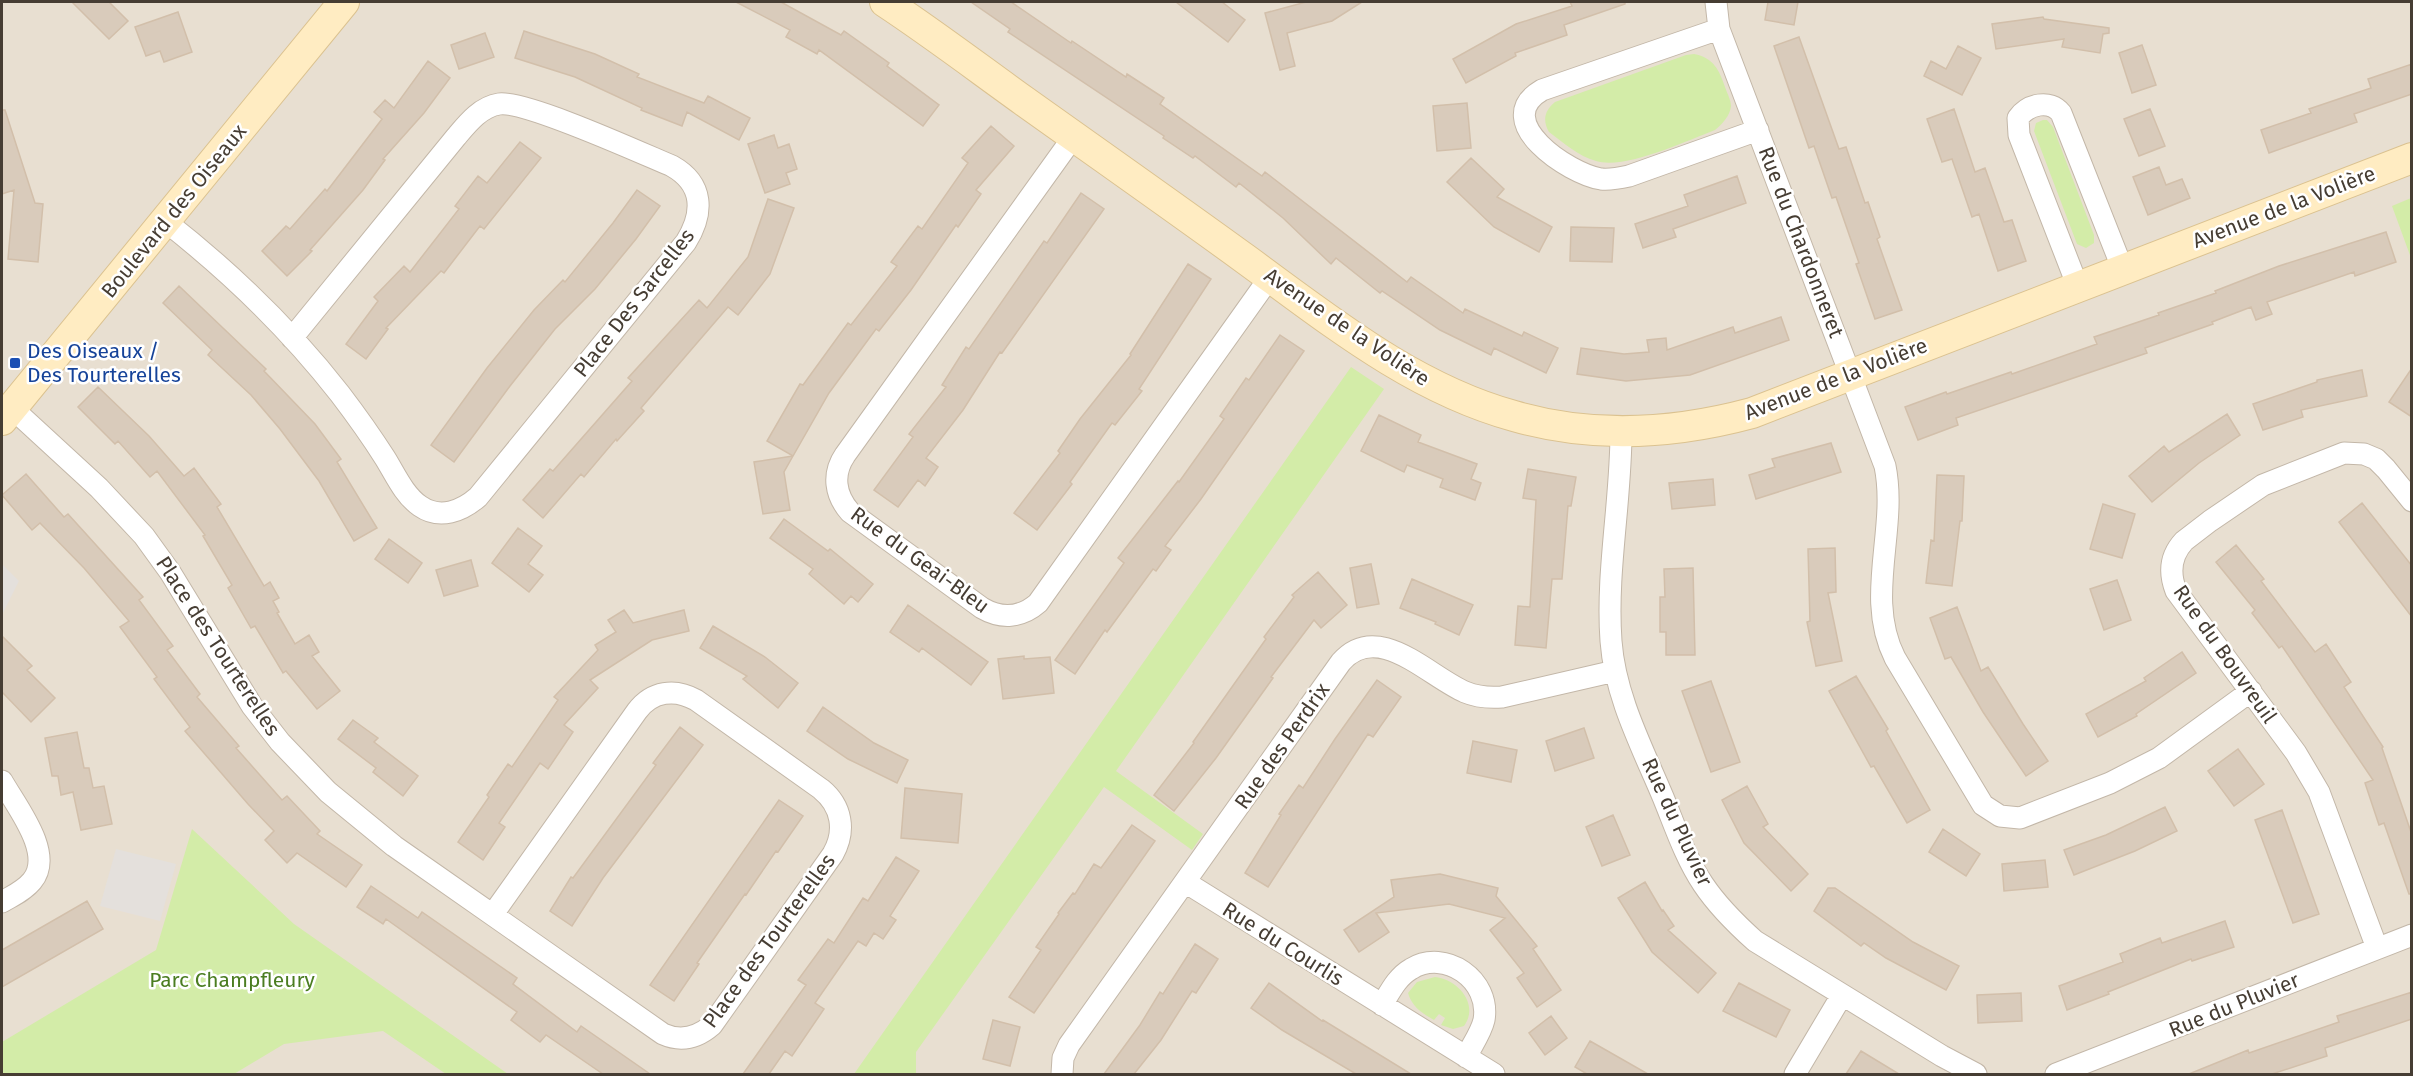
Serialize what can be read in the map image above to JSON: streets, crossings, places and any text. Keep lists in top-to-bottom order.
{
  "streets": {
    "street": [
      "Avenue de la Volière",
      "Boulevard des Oiseaux",
      "Rue du Chardonneret",
      "Place Des Sarcelles",
      "Rue du Geai-Bleu",
      "Place des Tourterelles",
      "Rue du Bouvreuil",
      "Rue des Perdrix",
      "Rue du Pluvier",
      "Rue du Courlis"
    ]
  },
  "crossings": [
    ["Avenue de la Volière", "Rue du Chardonneret"],
    ["Avenue de la Volière", "Rue du Geai-Bleu"],
    ["Avenue de la Volière", "Rue du Pluvier"],
    ["Boulevard des Oiseaux", "Place Des Sarcelles"],
    ["Boulevard des Oiseaux", "Place des Tourterelles"],
    ["Rue du Chardonneret", "Rue du Bouvreuil"],
    ["Rue du Bouvreuil", "Rue du Pluvier"],
    ["Rue des Perdrix", "Rue du Pluvier"],
    ["Rue des Perdrix", "Rue du Courlis"]
  ],
  "parks": ["Parc Champfleury"],
  "places": {
    "transit": ["Des Oiseaux / Des Tourterelles"]
  }
}
